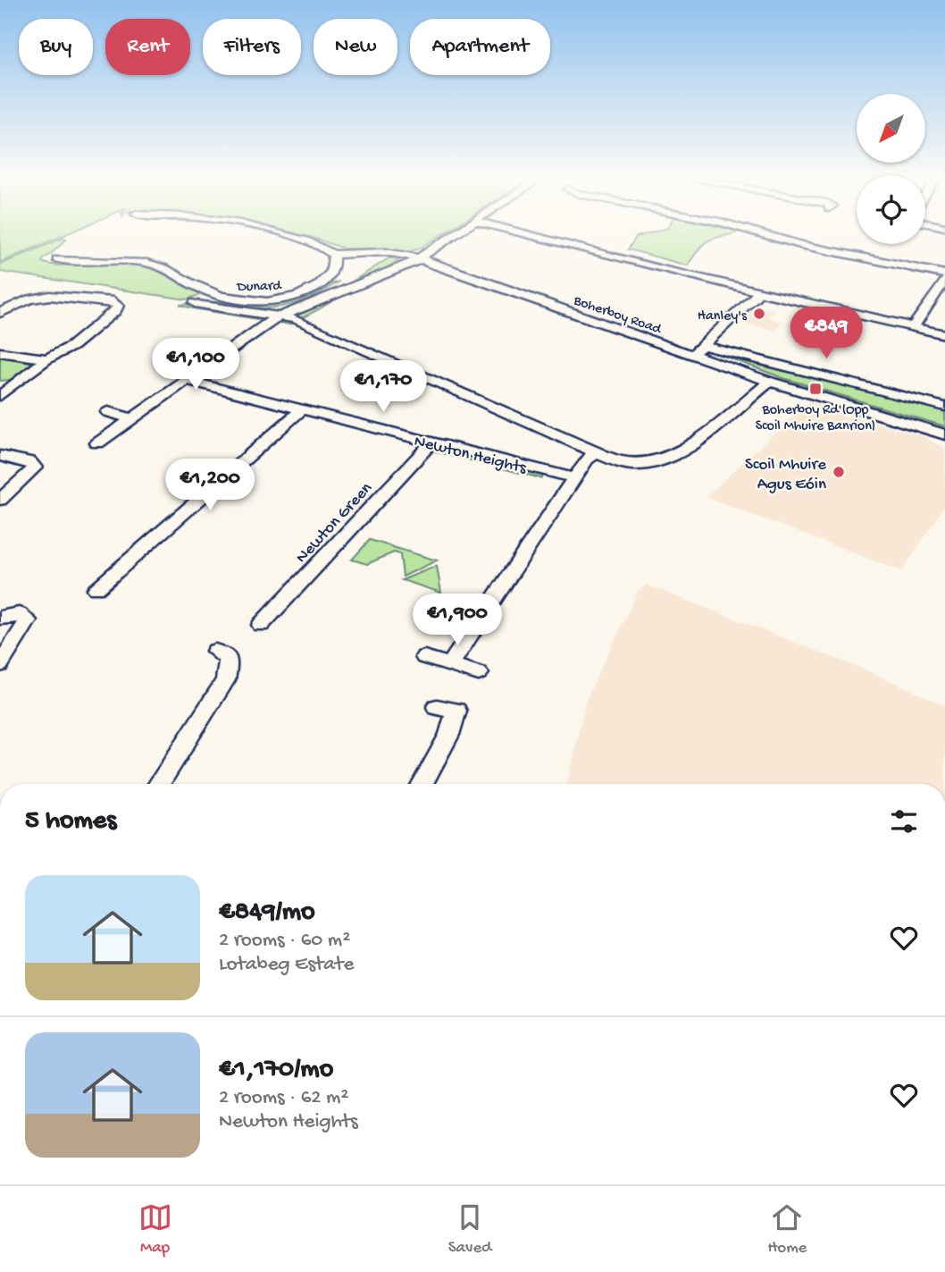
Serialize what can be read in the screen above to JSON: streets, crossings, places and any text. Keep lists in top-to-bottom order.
{
  "streets": {
    "street": [
      "Dunard",
      "Boherboy Road",
      "Newton Heights",
      "Newton Green"
    ]
  },
  "crossings": [
    ["Newton Heights", "Newton Green"]
  ],
  "places": {
    "other": ["Hanley's", "Scoil Mhuire Agus Eóin"],
    "transit": ["Boherboy Rd (Opp Scoil Mhuire Banrion)"]
  },
  "north": "bottom left",
  "page": {
    "chip": [
      "Buy",
      "Rent",
      "Filters",
      "New",
      "Apartment"
    ],
    "price": [
      "€849",
      "€1,100",
      "€1,170",
      "€1,200",
      "€1,900"
    ],
    "heading": "5 homes",
    "list": [
      {
        "name": "€849/mo",
        "note": "2 rooms · 60 m² · Lotabeg Estate"
      },
      {
        "name": "€1,170/mo",
        "note": "2 rooms · 62 m² · Newton Heights"
      }
    ],
    "tabs": ["Map", "Saved", "Home"]
  }
}
